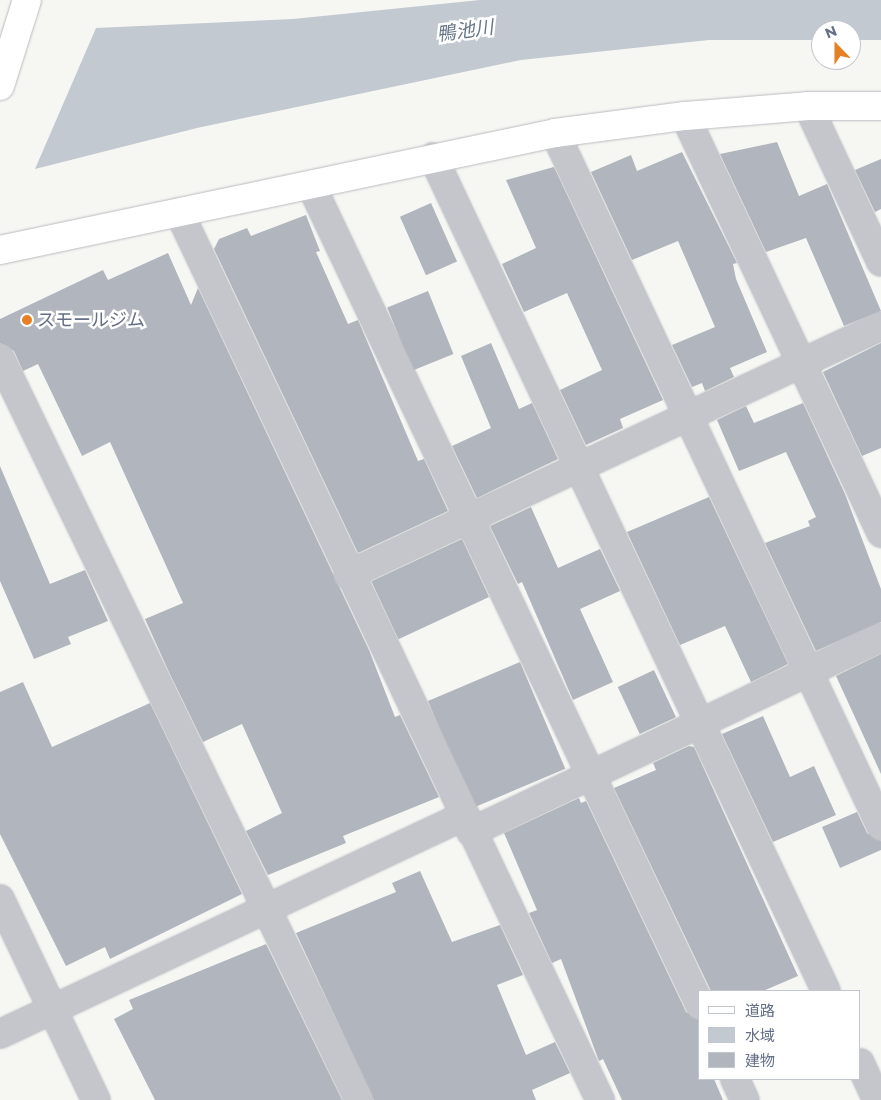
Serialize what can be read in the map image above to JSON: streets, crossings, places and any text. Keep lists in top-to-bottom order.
{
  "water": ["鴨池川"],
  "places": ["スモールジム"],
  "legend": ["道路", "水域", "建物"],
  "north": "top"
}
